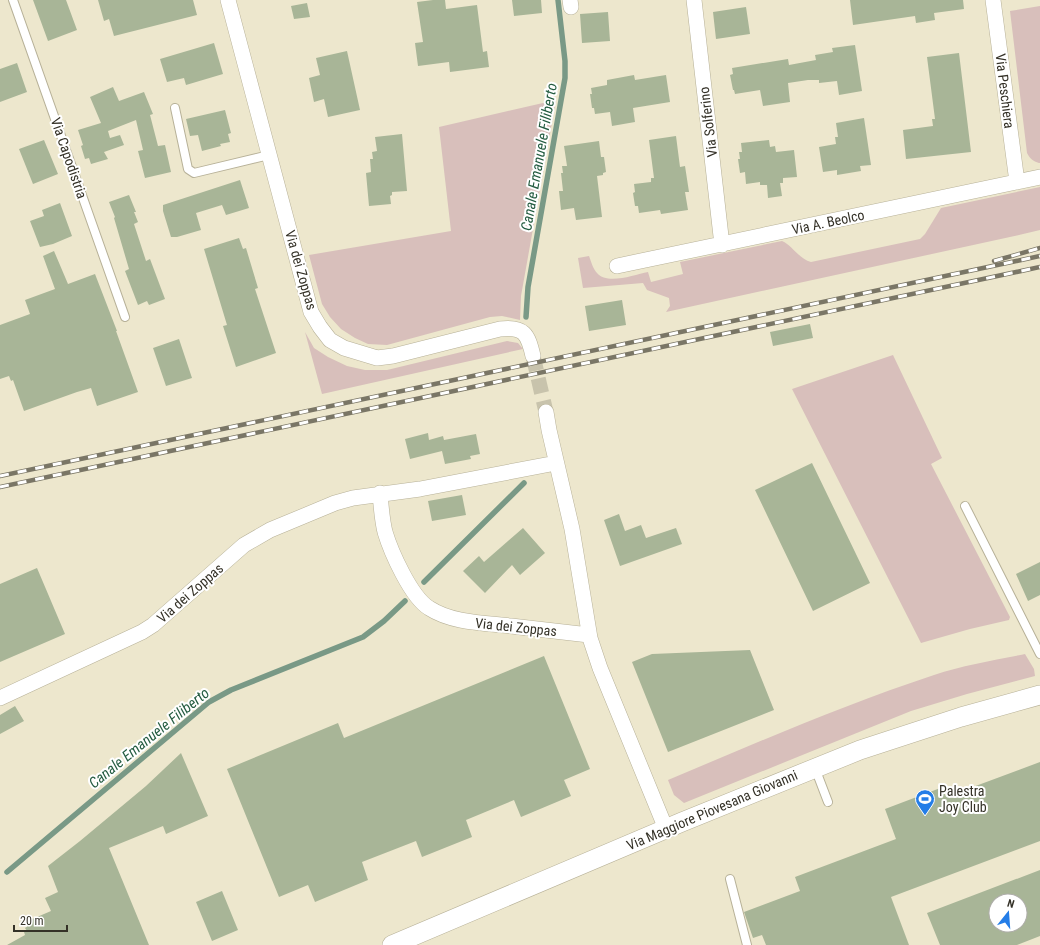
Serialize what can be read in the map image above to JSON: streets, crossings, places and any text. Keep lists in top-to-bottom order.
{
  "streets": {
    "street": [
      "Via Peschiera",
      "Via Solferino",
      "Via A. Beolco",
      "Via dei Zoppas",
      "Via Maggiore Piovesana Giovanni"
    ],
    "lane": ["Via Capodistria"]
  },
  "crossings": [
    ["Via Peschiera", "Via A. Beolco"],
    ["Via Solferino", "Via A. Beolco"]
  ],
  "water": ["Canale Emanuele Filiberto"],
  "places": {
    "sports": ["Palestra Joy Club"]
  },
  "scale_bar": "20 m",
  "north": "top"
}
